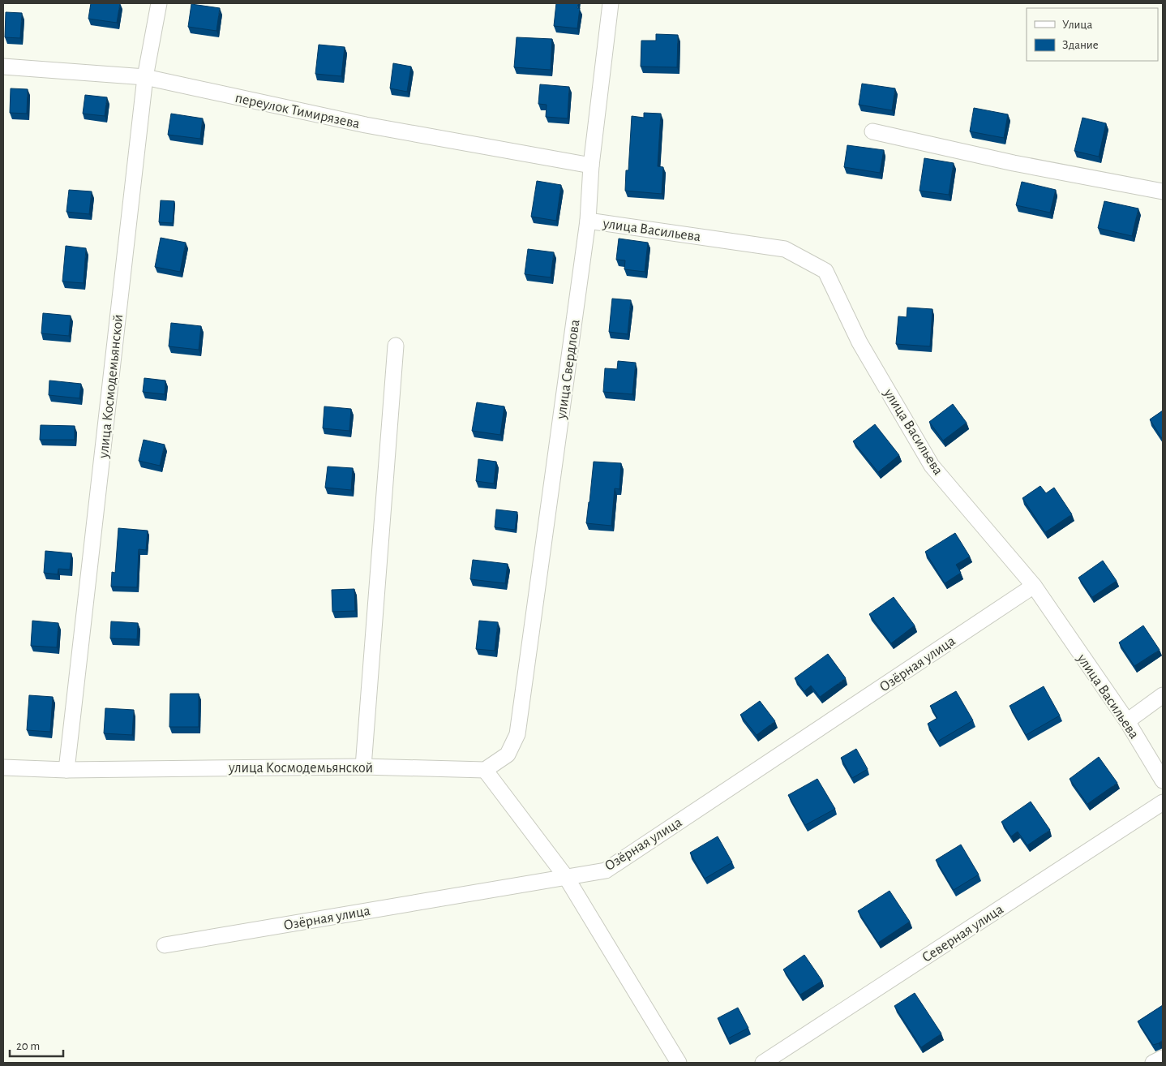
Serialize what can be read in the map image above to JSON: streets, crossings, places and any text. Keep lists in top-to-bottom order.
{
  "streets": {
    "street": [
      "переулок Тимирязева",
      "улица Васильева",
      "улица Свердлова",
      "улица Космодемьянской",
      "Озёрная улица",
      "Северная улица"
    ]
  },
  "crossings": [
    ["переулок Тимирязева", "улица Свердлова"],
    ["переулок Тимирязева", "улица Космодемьянской"],
    ["улица Васильева", "улица Свердлова"],
    ["улица Васильева", "Озёрная улица"],
    ["улица Свердлова", "улица Космодемьянской"]
  ],
  "legend": ["Улица", "Здание"],
  "scale_bar": "20 m"
}
